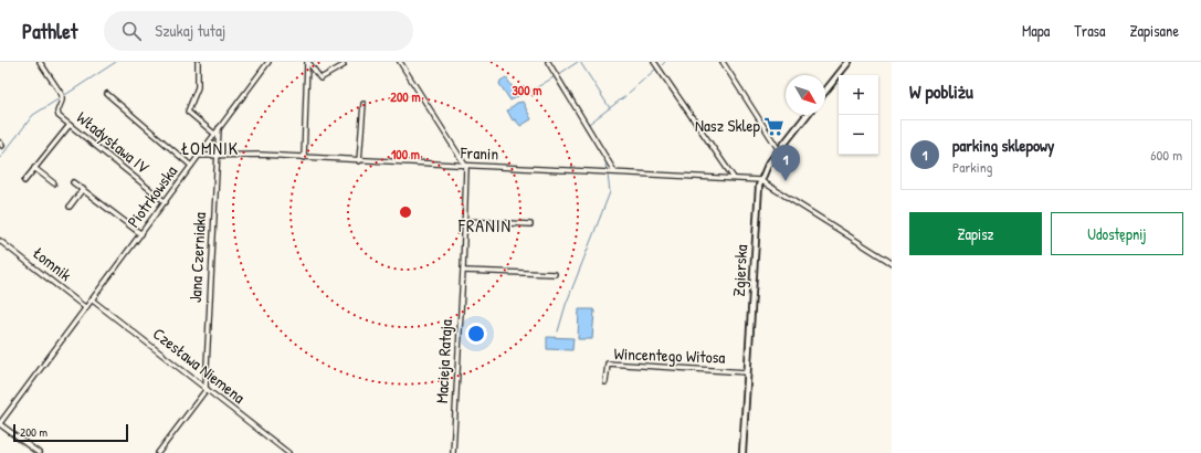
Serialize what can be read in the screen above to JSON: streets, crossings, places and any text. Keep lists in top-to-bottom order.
{
  "streets": {
    "main road": ["Zgierska"],
    "street": [
      "Władysława IV",
      "Franin",
      "Piotrkowska",
      "Jana Czerniaka",
      "Łomnik",
      "Wincentego Witosa",
      "Macieja Rataja",
      "Czesława Niemena"
    ]
  },
  "crossings": [
    ["Władysława IV", "Piotrkowska"],
    ["Franin", "Piotrkowska"],
    ["Franin", "Jana Czerniaka"],
    ["Franin", "Zgierska"],
    ["Franin", "Macieja Rataja"],
    ["Piotrkowska", "Jana Czerniaka"],
    ["Piotrkowska", "Łomnik"],
    ["Piotrkowska", "Czesława Niemena"],
    ["Jana Czerniaka", "Czesława Niemena"],
    ["Zgierska", "Wincentego Witosa"]
  ],
  "districts": ["ŁOMNIK", "FRANIN"],
  "places": {
    "supermarket": ["Nasz Sklep"]
  },
  "scale_bar": "200 m",
  "north": "bottom right",
  "page": {
    "header": "Pathlet",
    "search": "Szukaj tutaj",
    "nav": ["Mapa", "Trasa", "Zapisane"],
    "heading": "W pobliżu",
    "map_buttons": ["+", "−"],
    "list": [
      {
        "mark": "1",
        "name": "parking sklepowy",
        "note": "Parking",
        "value": "600 m"
      }
    ],
    "pins": "1",
    "buttons": ["Zapisz", "Udostępnij"],
    "scale": "200 m"
  },
  "rings": ["300 m", "200 m", "100 m"]
}
